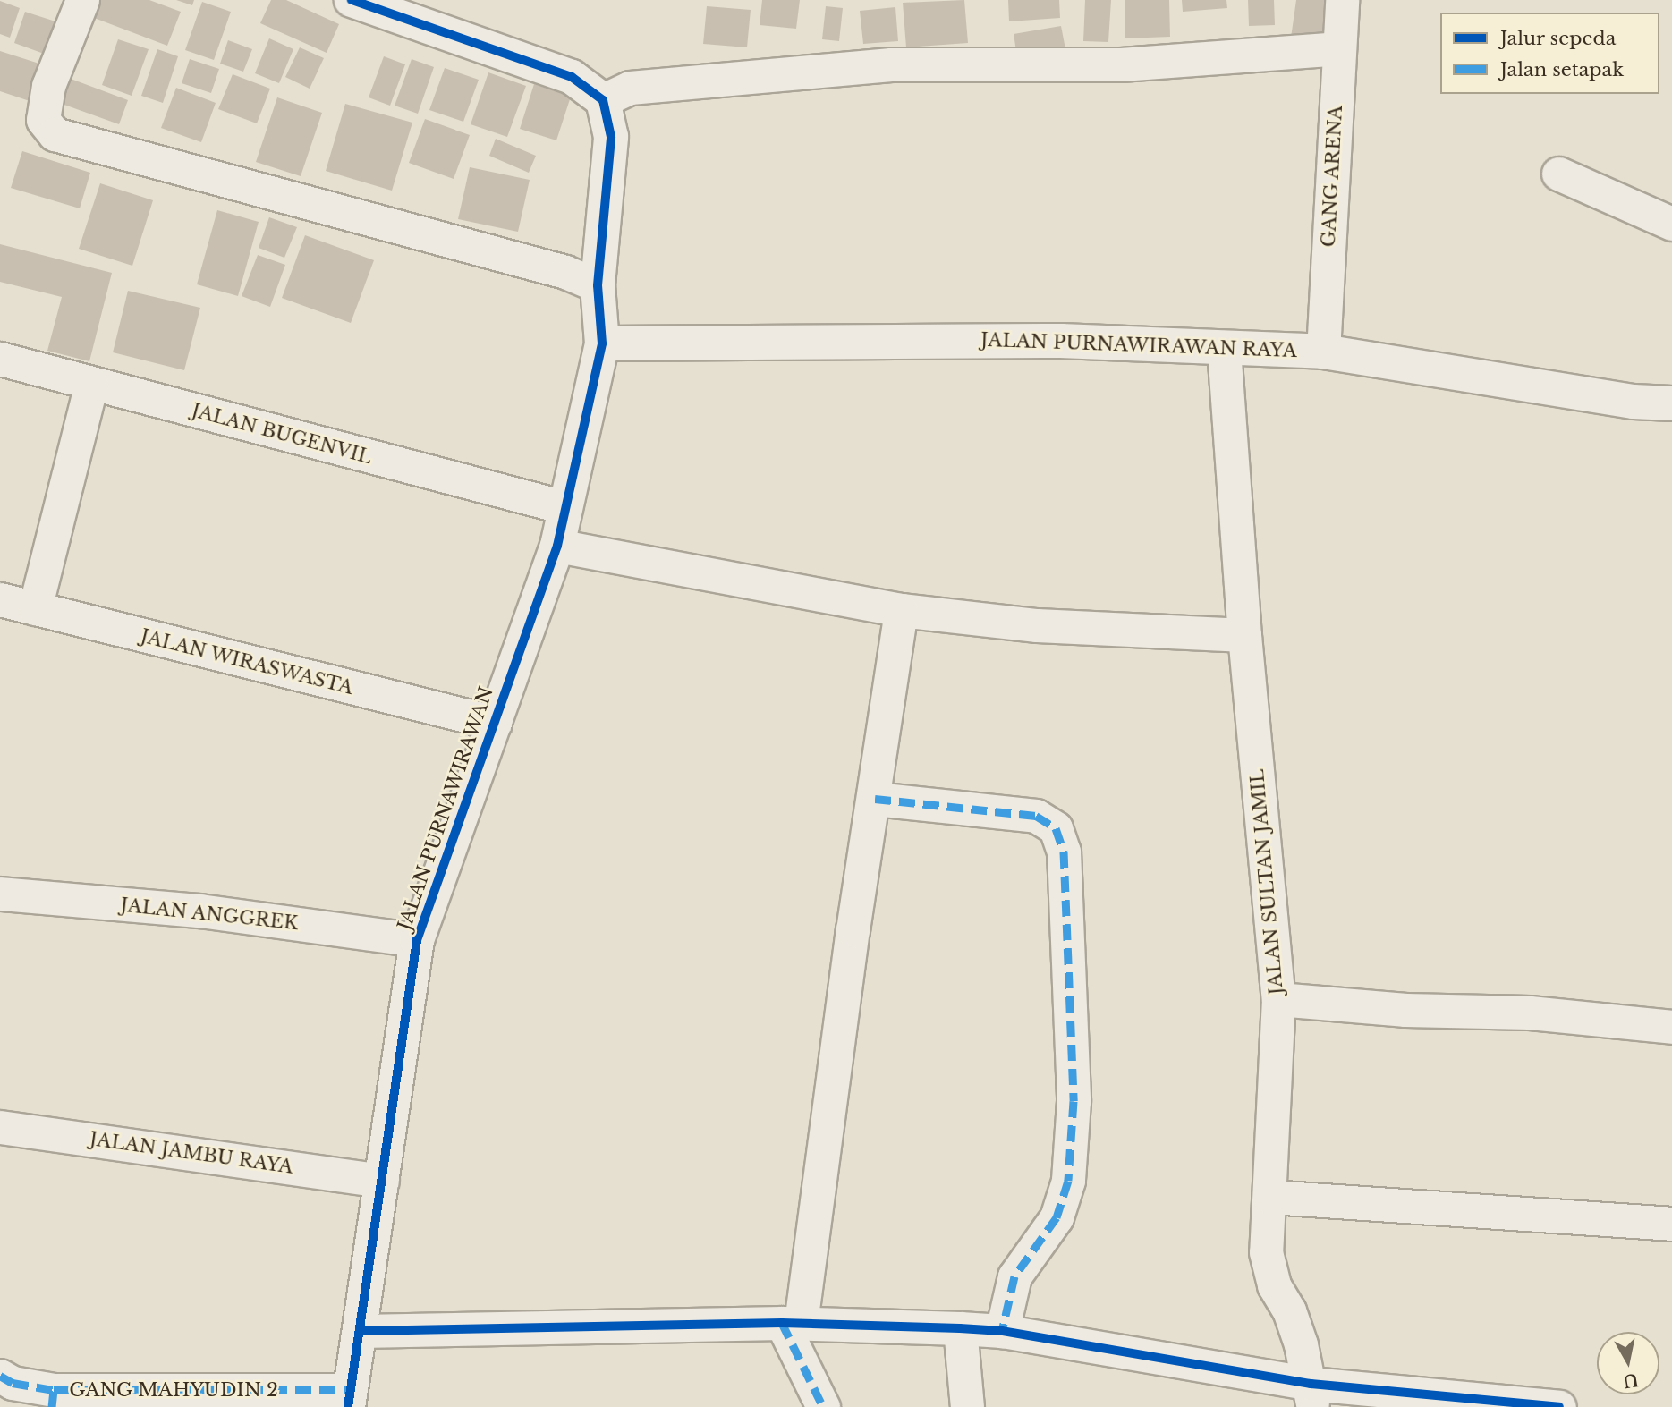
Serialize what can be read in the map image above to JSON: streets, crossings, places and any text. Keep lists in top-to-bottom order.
{
  "streets": {
    "street": [
      "GANG ARENA",
      "JALAN PURNAWIRAWAN RAYA",
      "JALAN BUGENVIL",
      "JALAN WIRASWASTA",
      "JALAN PURNAWIRAWAN",
      "JALAN SULTAN JAMIL",
      "JALAN ANGGREK",
      "JALAN JAMBU RAYA",
      "GANG MAHYUDIN 2"
    ]
  },
  "crossings": [
    ["GANG ARENA", "JALAN PURNAWIRAWAN RAYA"],
    ["JALAN PURNAWIRAWAN RAYA", "JALAN PURNAWIRAWAN"],
    ["JALAN PURNAWIRAWAN RAYA", "JALAN SULTAN JAMIL"],
    ["JALAN BUGENVIL", "JALAN PURNAWIRAWAN"],
    ["JALAN WIRASWASTA", "JALAN PURNAWIRAWAN"],
    ["JALAN PURNAWIRAWAN", "JALAN ANGGREK"],
    ["JALAN PURNAWIRAWAN", "JALAN JAMBU RAYA"],
    ["JALAN PURNAWIRAWAN", "GANG MAHYUDIN 2"]
  ],
  "legend": ["Jalur sepeda", "Jalan setapak"],
  "north": "bottom"
}
